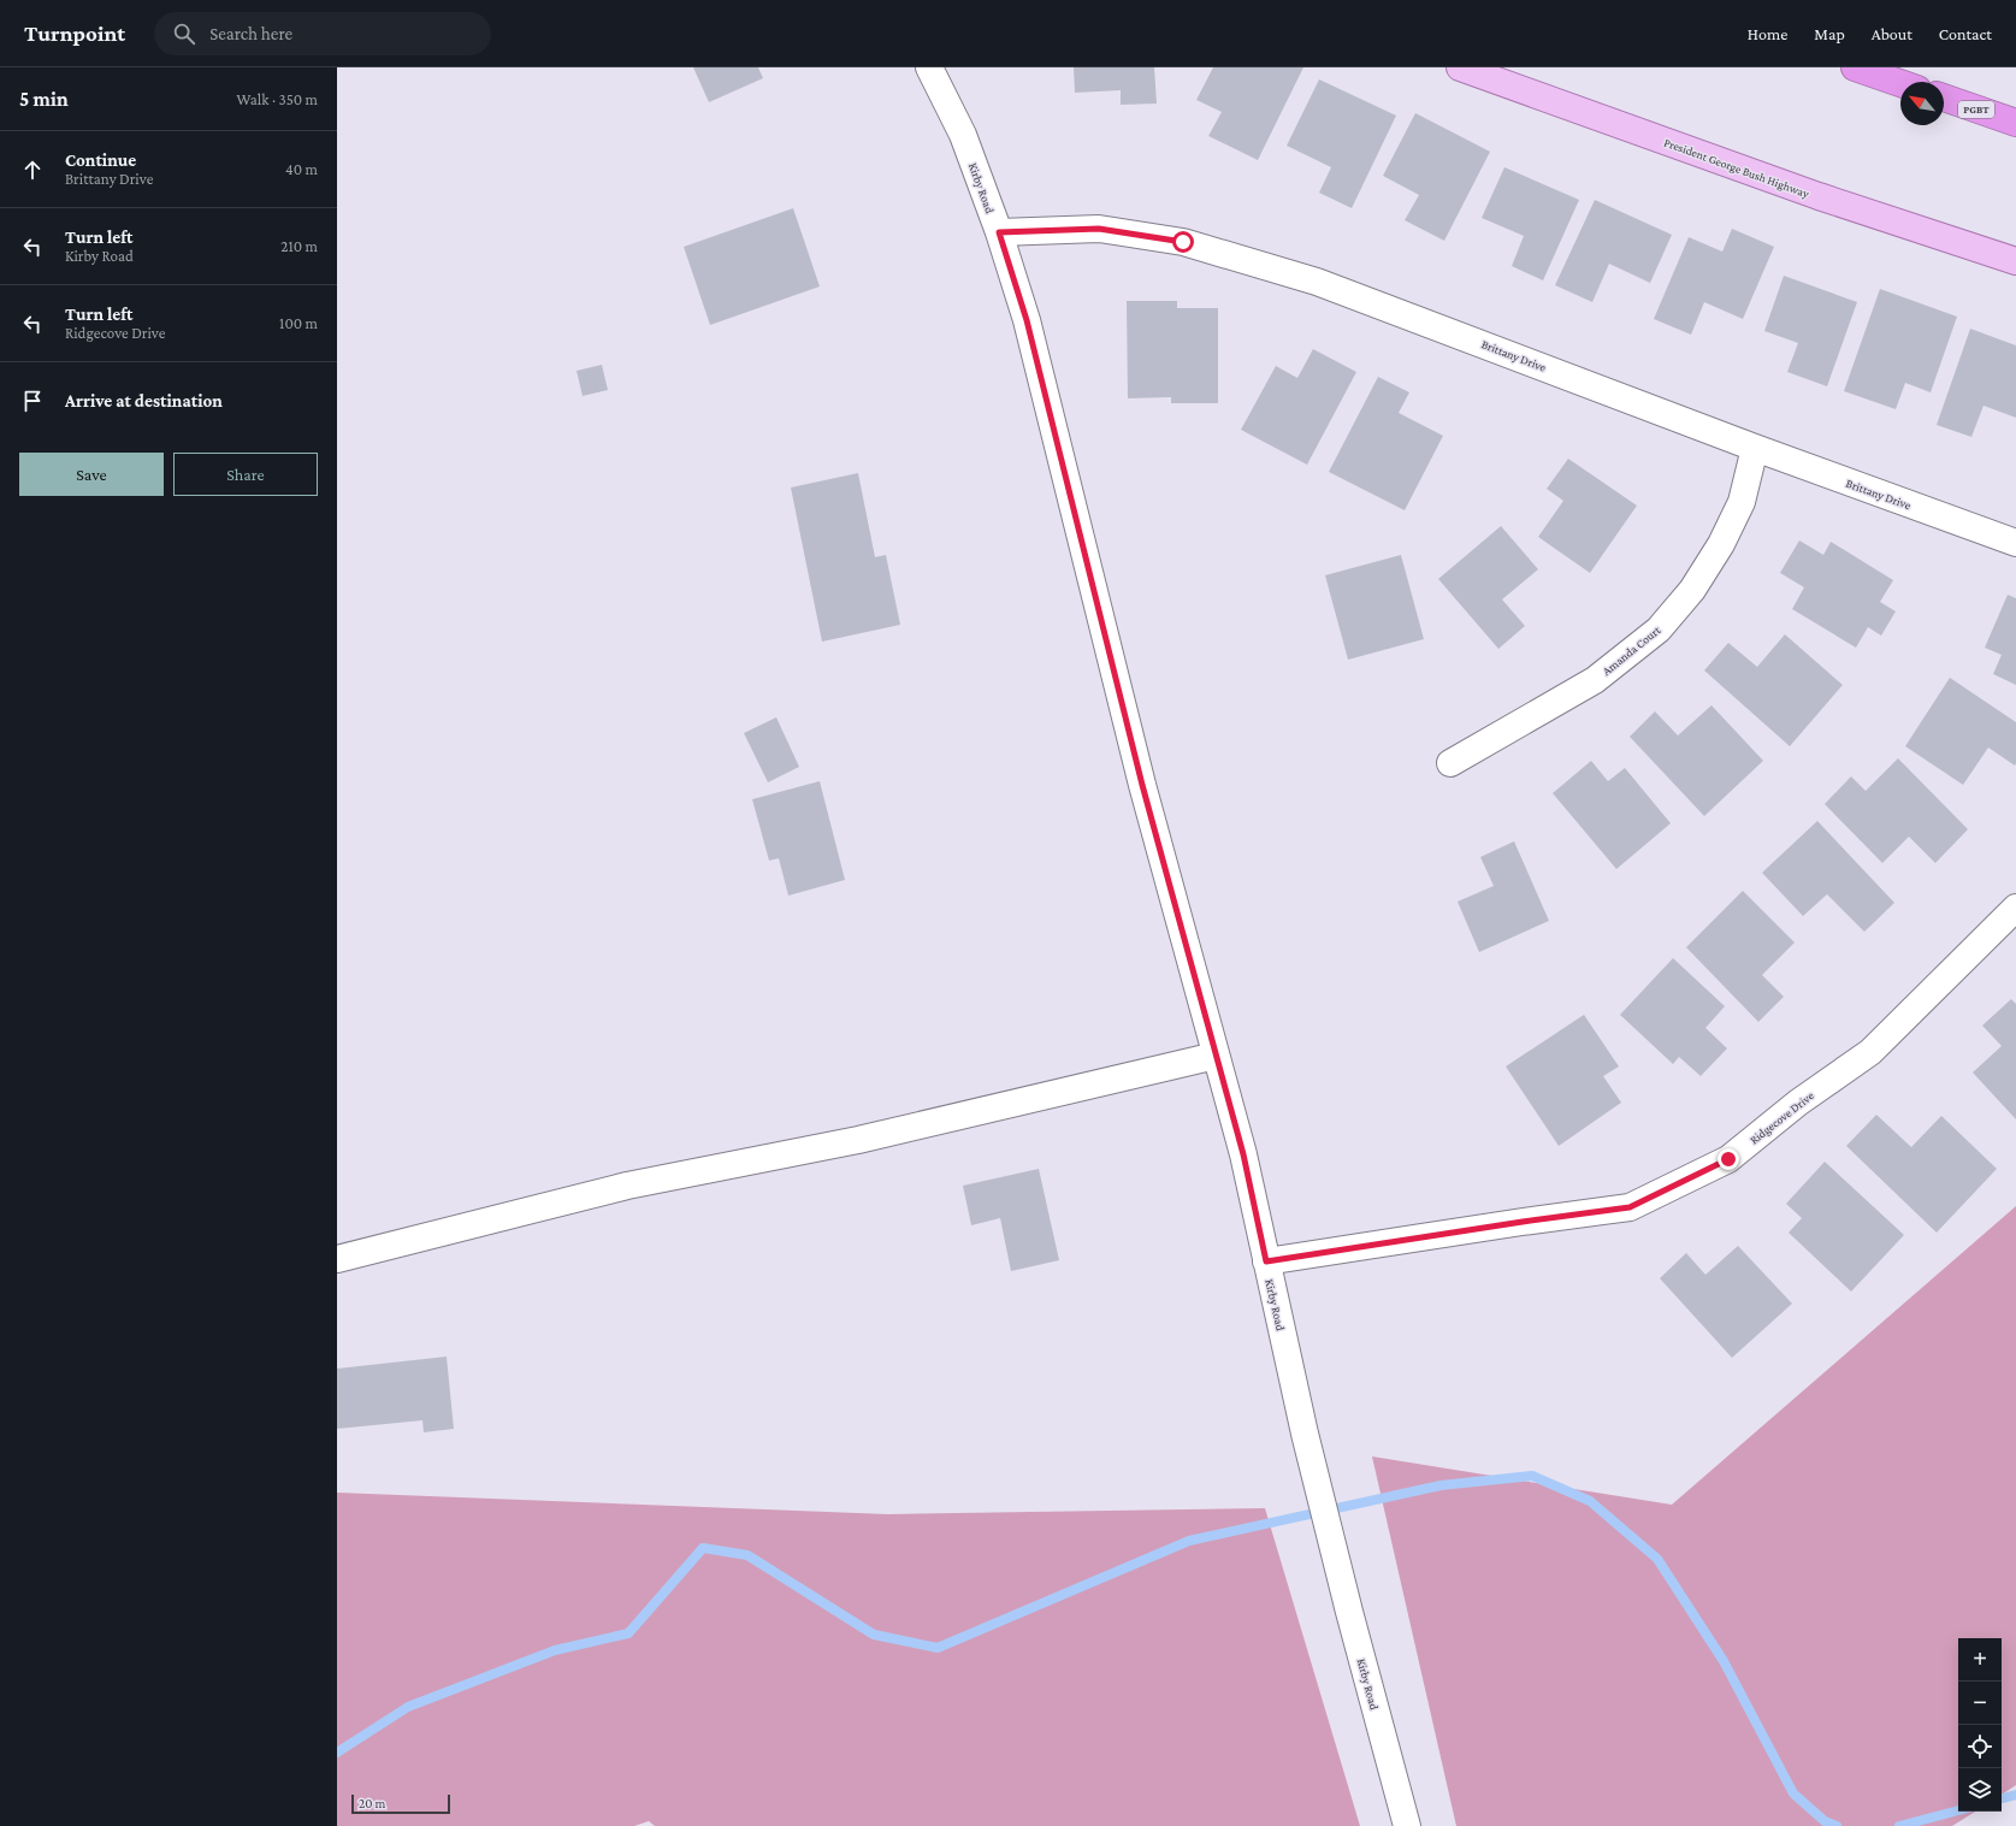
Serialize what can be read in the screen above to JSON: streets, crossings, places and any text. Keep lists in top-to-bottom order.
{
  "streets": {
    "highway": ["PGBT"],
    "main road": ["President George Bush Highway"],
    "street": [
      "Kirby Road",
      "Brittany Drive",
      "Amanda Court",
      "Ridgecove Drive"
    ]
  },
  "crossings": [
    ["Kirby Road", "Brittany Drive"],
    ["Kirby Road", "Ridgecove Drive"],
    ["Brittany Drive", "Amanda Court"]
  ],
  "scale_bar": "20 m",
  "north": "top left",
  "page": {
    "header": "Turnpoint",
    "search": "Search here",
    "nav": [
      "Home",
      "Map",
      "About",
      "Contact"
    ],
    "heading": ["5 min", "Walk · 350 m"],
    "list": [
      ["Continue", "Brittany Drive", "40 m"],
      ["Turn left", "Kirby Road", "210 m"],
      ["Turn left", "Ridgecove Drive", "100 m"],
      "Arrive at destination"
    ],
    "buttons": ["Save", "Share"],
    "map_buttons": ["+", "−"],
    "scale": "20 m"
  }
}
